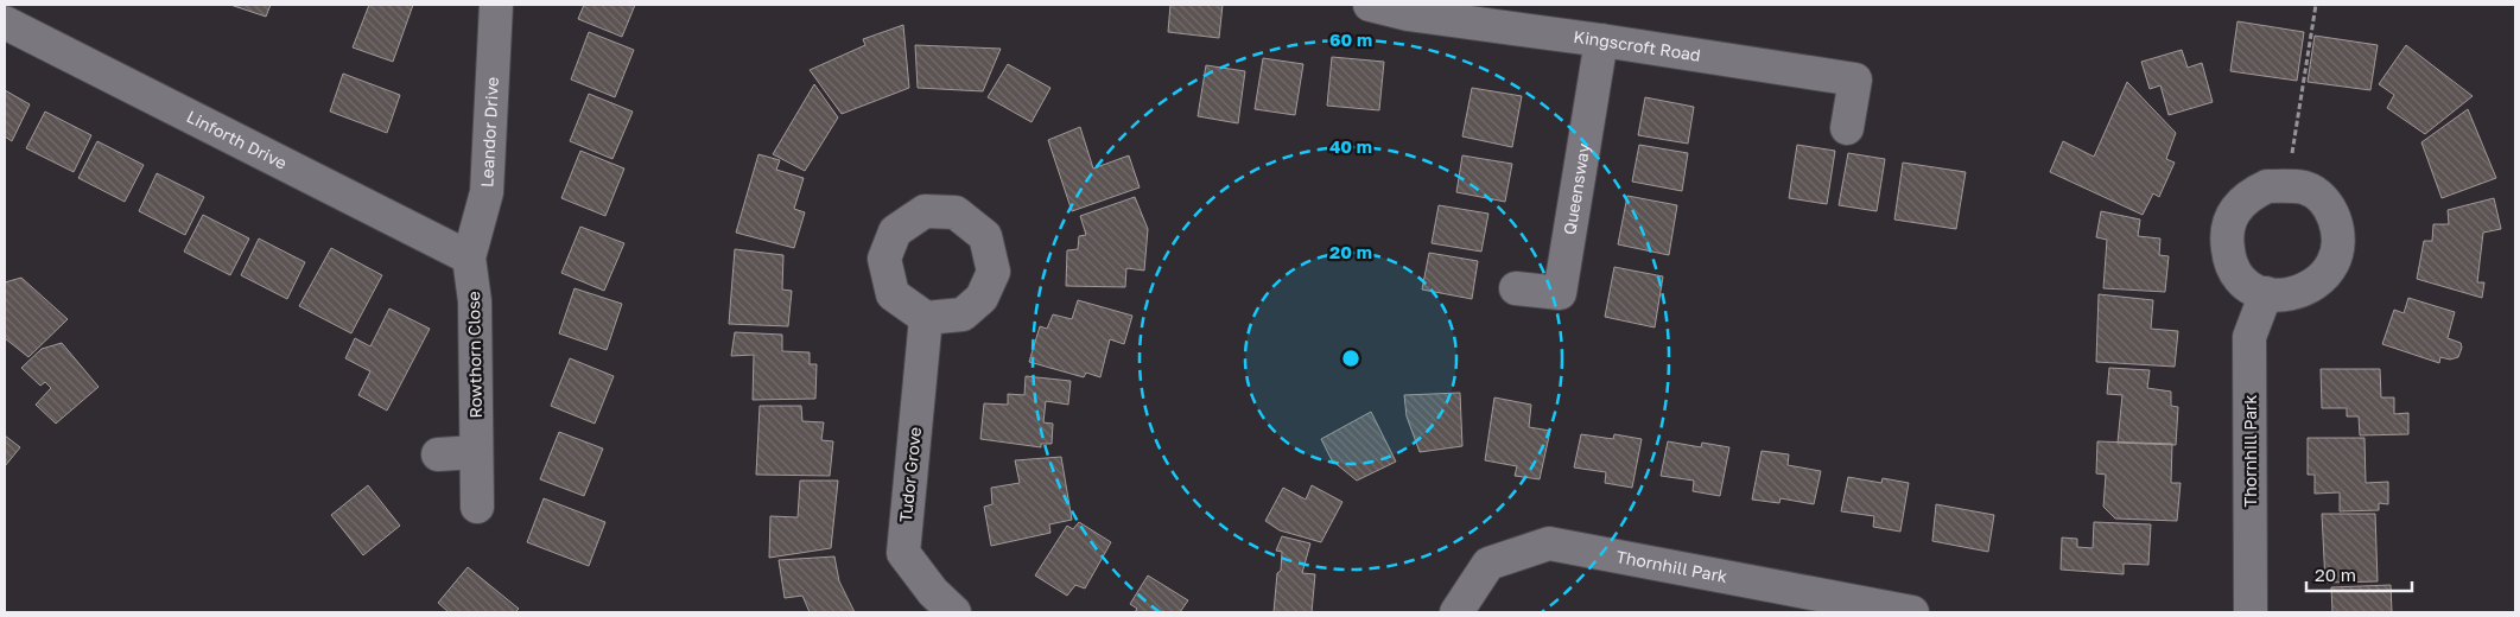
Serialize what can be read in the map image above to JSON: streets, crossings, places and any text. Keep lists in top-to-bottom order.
{
  "streets": {
    "street": [
      "Kingscroft Road",
      "Leandor Drive",
      "Linforth Drive",
      "Queensway",
      "Rowthorn Close",
      "Thornhill Park",
      "Tudor Grove"
    ]
  },
  "crossings": [
    ["Kingscroft Road", "Queensway"],
    ["Leandor Drive", "Linforth Drive"],
    ["Leandor Drive", "Rowthorn Close"],
    ["Linforth Drive", "Rowthorn Close"]
  ],
  "scale_bar": "20 m",
  "rings": ["60 m", "40 m", "20 m"]
}
